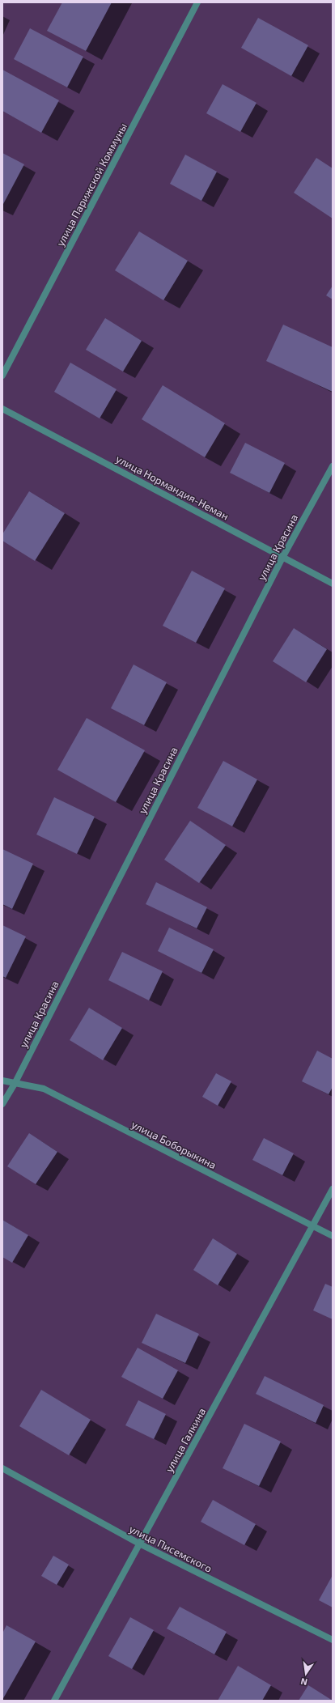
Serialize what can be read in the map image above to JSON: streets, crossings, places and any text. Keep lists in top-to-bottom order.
{
  "streets": {
    "street": [
      "улица Парижской Коммуны",
      "улица Нормандия-Неман",
      "улица Красина",
      "улица Боборыкина",
      "улица Галкина",
      "улица Писемского"
    ]
  },
  "crossings": [
    ["улица Нормандия-Неман", "улица Красина"],
    ["улица Красина", "улица Боборыкина"],
    ["улица Боборыкина", "улица Галкина"],
    ["улица Галкина", "улица Писемского"]
  ],
  "north": "bottom"
}
